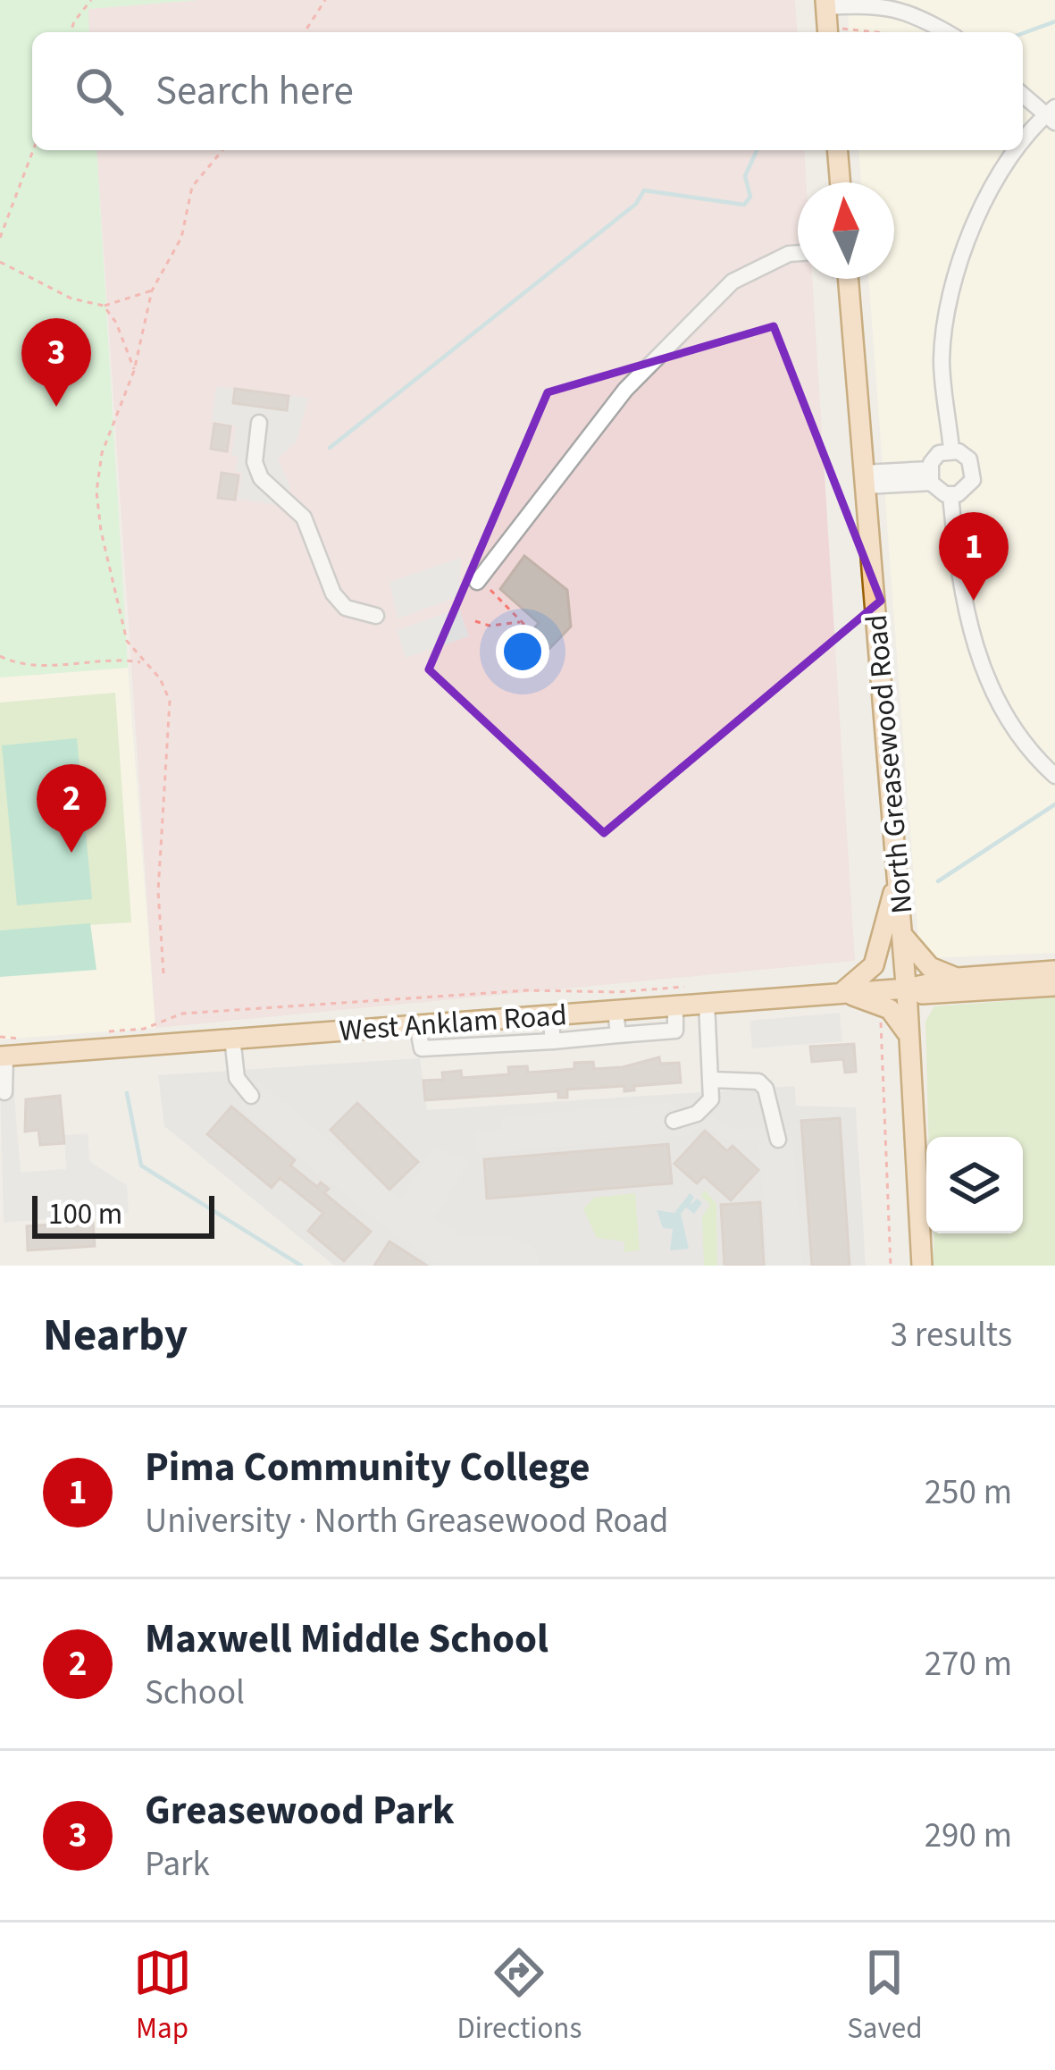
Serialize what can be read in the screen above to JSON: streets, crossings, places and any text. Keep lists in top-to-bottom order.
{
  "streets": {
    "main road": ["North Greasewood Road", "West Anklam Road"]
  },
  "crossings": [
    ["North Greasewood Road", "West Anklam Road"]
  ],
  "scale_bar": "100 m",
  "north": "top",
  "page": {
    "search": "Search here",
    "pins": ["3", "1", "2"],
    "scale": "100 m",
    "heading": ["Nearby", "3 results"],
    "list": [
      {
        "mark": "1",
        "name": "Pima Community College",
        "note": "University · North Greasewood Road",
        "value": "250 m"
      },
      {
        "mark": "2",
        "name": "Maxwell Middle School",
        "note": "School",
        "value": "270 m"
      },
      {
        "mark": "3",
        "name": "Greasewood Park",
        "note": "Park",
        "value": "290 m"
      }
    ],
    "nav": ["Map", "Directions", "Saved"]
  }
}
